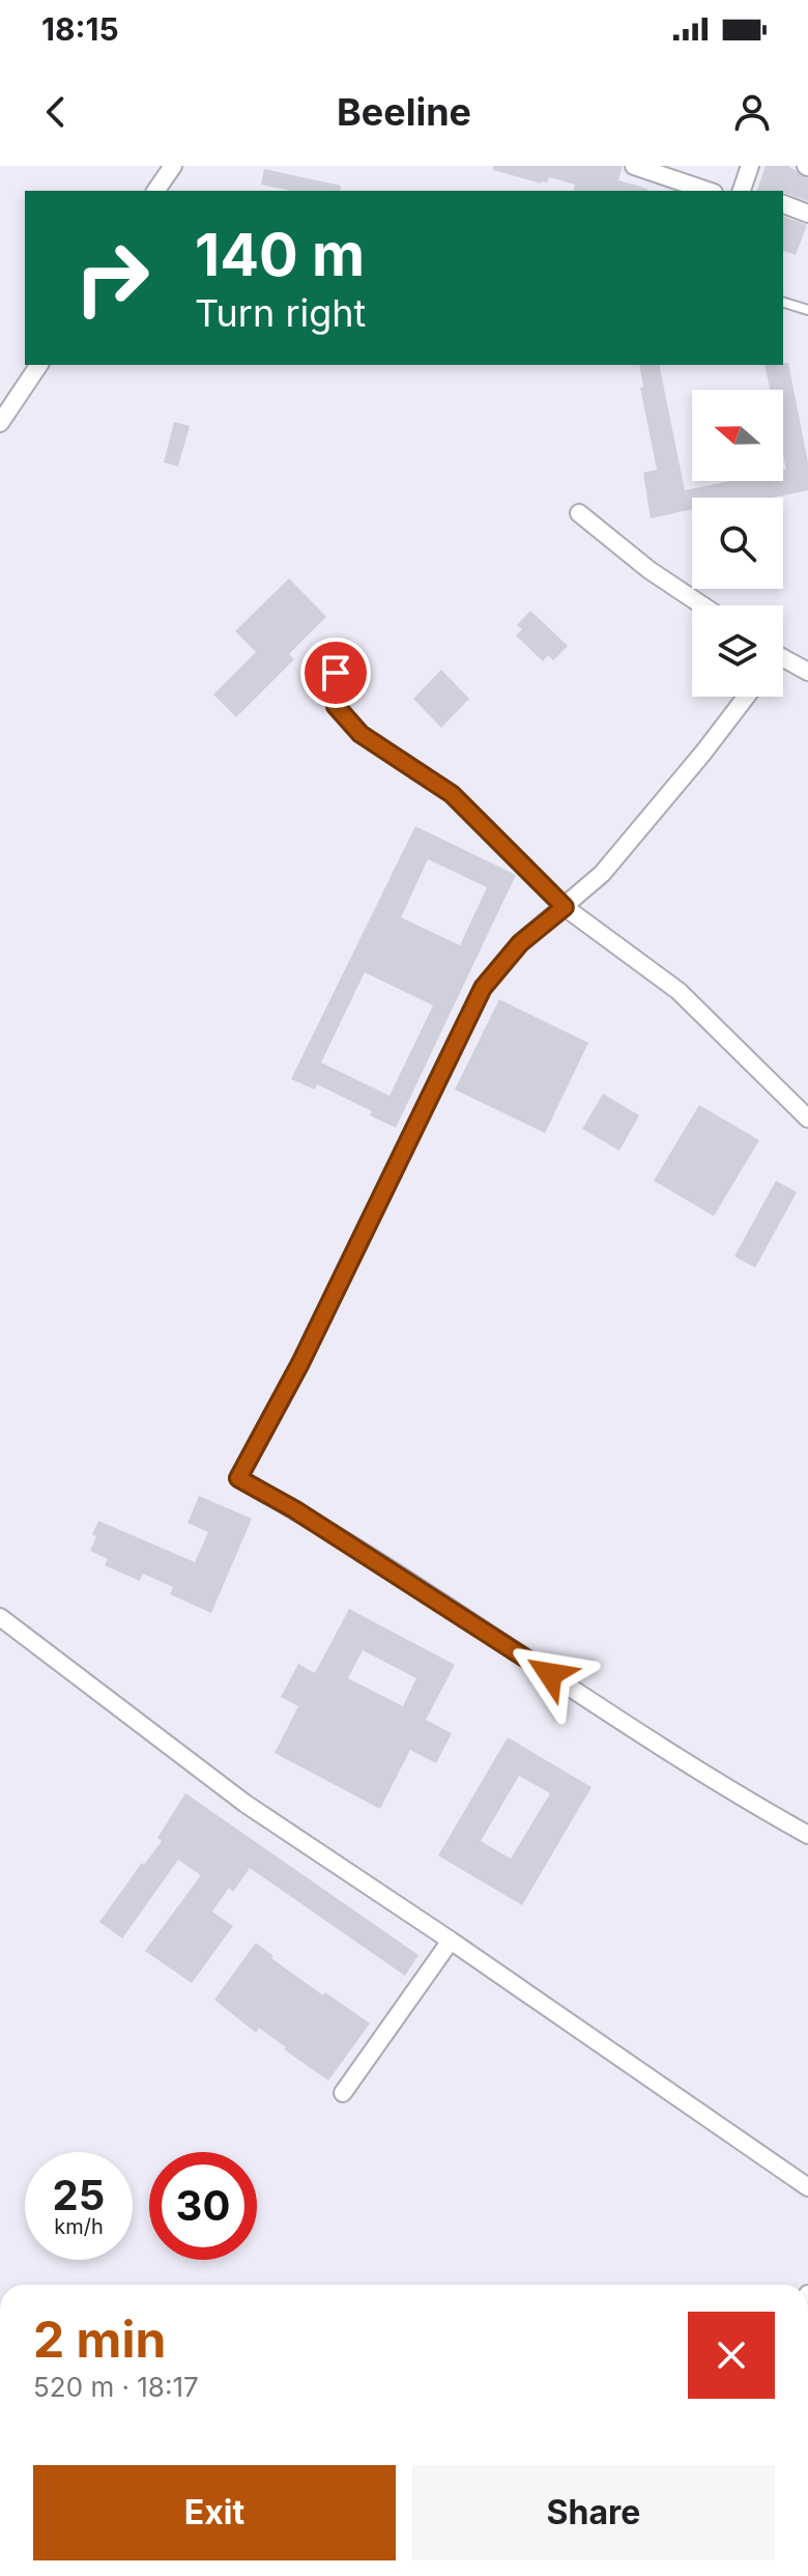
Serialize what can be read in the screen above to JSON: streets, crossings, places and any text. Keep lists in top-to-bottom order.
{
  "north": "left",
  "page": {
    "status": "18:15",
    "header": "Beeline",
    "turn": ["140 m", "Turn right"],
    "speed": "25 km/h",
    "limit": "30",
    "heading": ["2 min", "520 m · 18:17"],
    "buttons": ["Exit", "Share"]
  }
}
